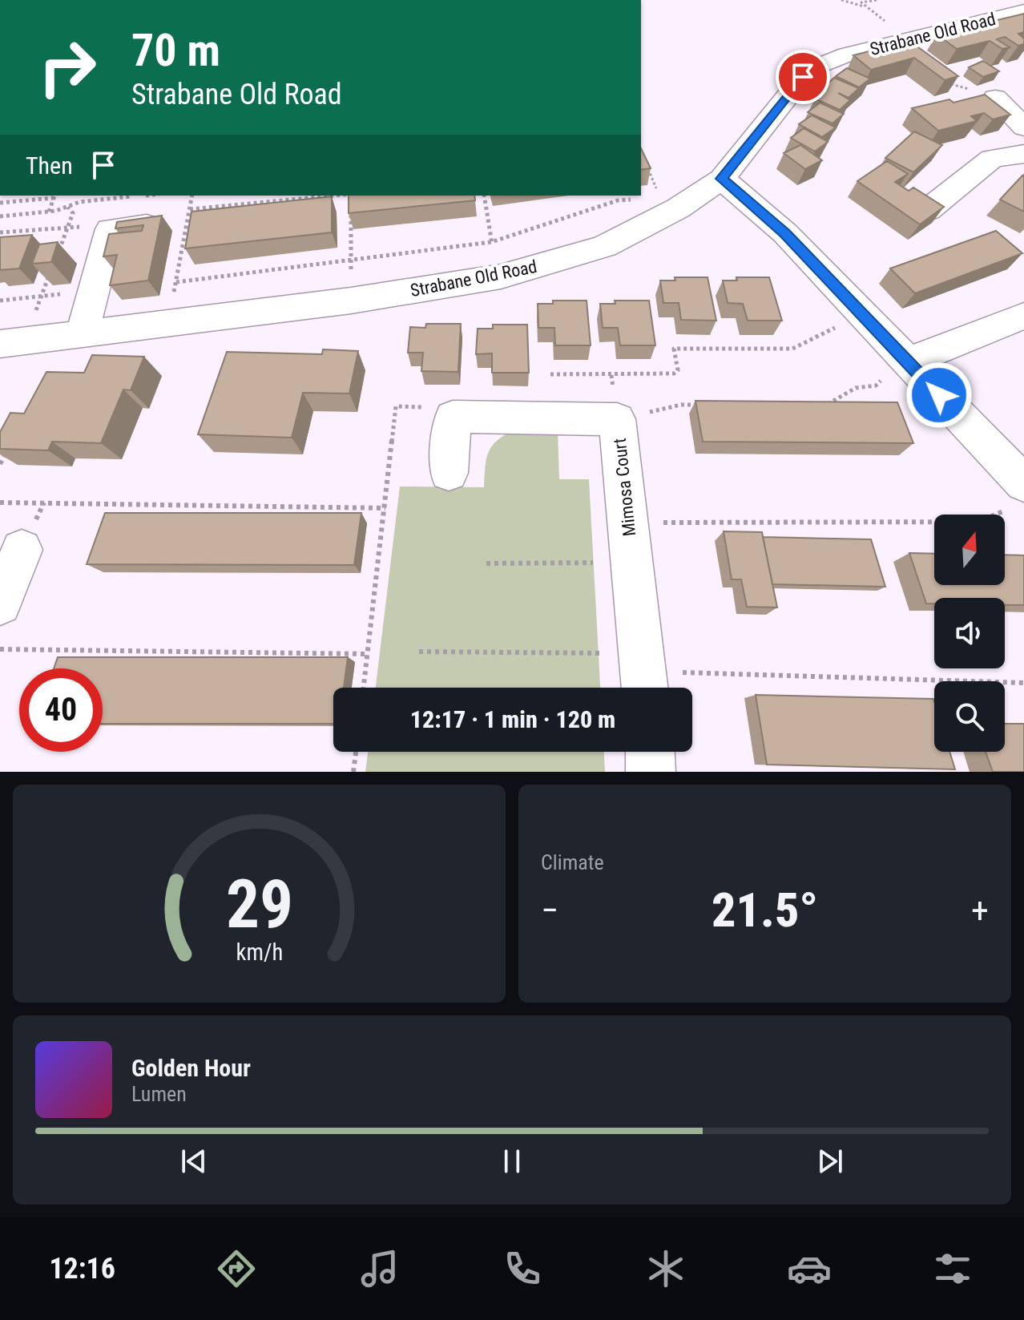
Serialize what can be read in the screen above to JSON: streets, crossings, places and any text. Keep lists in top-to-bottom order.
{
  "streets": {
    "street": ["Strabane Old Road", "Mimosa Court"]
  },
  "north": "top",
  "page": {
    "turn": ["70 m", "Strabane Old Road"],
    "then": "Then",
    "limit": "40",
    "trip": "12:17 · 1 min · 120 m",
    "tile": "Climate",
    "heat": ["−", "21.5°", "+"],
    "song": ["Golden Hour", "Lumen"],
    "tabs": "12:16",
    "gauge": ["29", "km/h"]
  }
}
